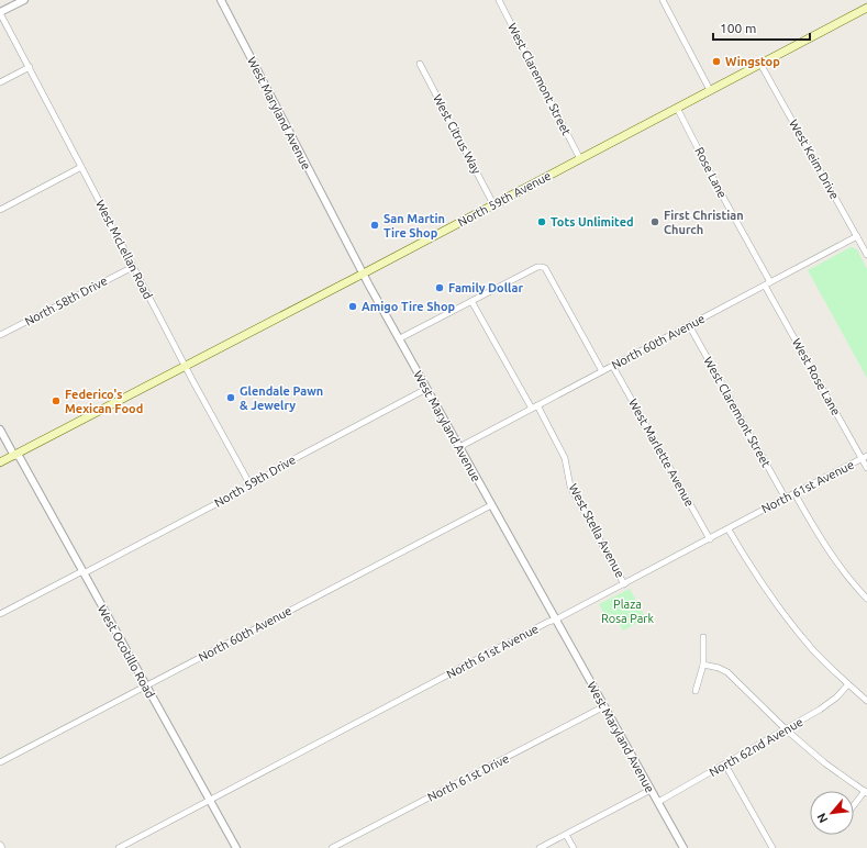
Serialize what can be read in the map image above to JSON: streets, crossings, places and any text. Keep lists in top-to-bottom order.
{
  "streets": {
    "main road": ["North 59th Avenue"],
    "street": [
      "West Claremont Street",
      "West Maryland Avenue",
      "West Citrus Way",
      "West Keim Drive",
      "Rose Lane",
      "West McLellan Road",
      "North 58th Drive",
      "North 60th Avenue",
      "West Rose Lane",
      "West Marlette Avenue",
      "North 59th Drive",
      "North 61st Avenue",
      "West Stella Avenue",
      "West Ocotillo Road",
      "North 62nd Avenue",
      "North 61st Drive"
    ]
  },
  "crossings": [
    ["West Claremont Street", "North 59th Avenue"],
    ["West Claremont Street", "North 60th Avenue"],
    ["West Claremont Street", "North 61st Avenue"],
    ["West Maryland Avenue", "North 59th Avenue"],
    ["West Maryland Avenue", "North 60th Avenue"],
    ["West Maryland Avenue", "North 59th Drive"],
    ["West Maryland Avenue", "North 61st Avenue"],
    ["West Maryland Avenue", "North 62nd Avenue"],
    ["West Maryland Avenue", "North 61st Drive"],
    ["West Citrus Way", "North 59th Avenue"],
    ["West Keim Drive", "North 59th Avenue"],
    ["West Keim Drive", "North 60th Avenue"],
    ["Rose Lane", "North 59th Avenue"],
    ["Rose Lane", "North 60th Avenue"],
    ["Rose Lane", "West Rose Lane"],
    ["North 59th Avenue", "West McLellan Road"],
    ["North 59th Avenue", "West Ocotillo Road"],
    ["West McLellan Road", "North 58th Drive"],
    ["West McLellan Road", "North 59th Drive"],
    ["North 60th Avenue", "West Rose Lane"],
    ["North 60th Avenue", "West Marlette Avenue"],
    ["North 60th Avenue", "West Stella Avenue"],
    ["North 60th Avenue", "West Ocotillo Road"],
    ["West Rose Lane", "North 61st Avenue"],
    ["West Marlette Avenue", "North 61st Avenue"],
    ["North 59th Drive", "West Ocotillo Road"],
    ["North 61st Avenue", "West Stella Avenue"],
    ["North 61st Avenue", "West Ocotillo Road"]
  ],
  "parks": ["Plaza Rosa Park"],
  "places": [
    "Wingstop",
    "Tots Unlimited",
    "First Christian Church",
    "San Martin Tire Shop",
    "Family Dollar",
    "Amigo Tire Shop",
    "Glendale Pawn & Jewelry",
    "Federico's Mexican Food"
  ],
  "scale_bar": "100 m",
  "north": "bottom left"
}
